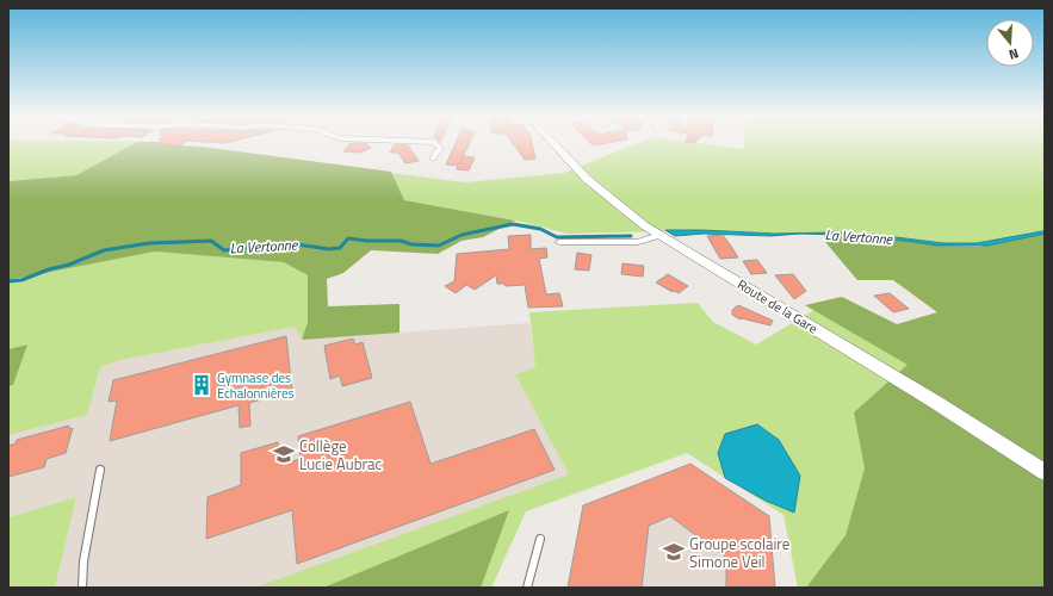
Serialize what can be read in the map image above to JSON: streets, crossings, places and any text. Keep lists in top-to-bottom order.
{
  "streets": {
    "street": ["Route de la Gare"]
  },
  "water": ["La Vertonne"],
  "places": {
    "building": ["Gymnase des Echalonnières"],
    "school or university": ["Collège Lucie Aubrac", "Groupe scolaire Simone Veil"]
  },
  "north": "bottom"
}
